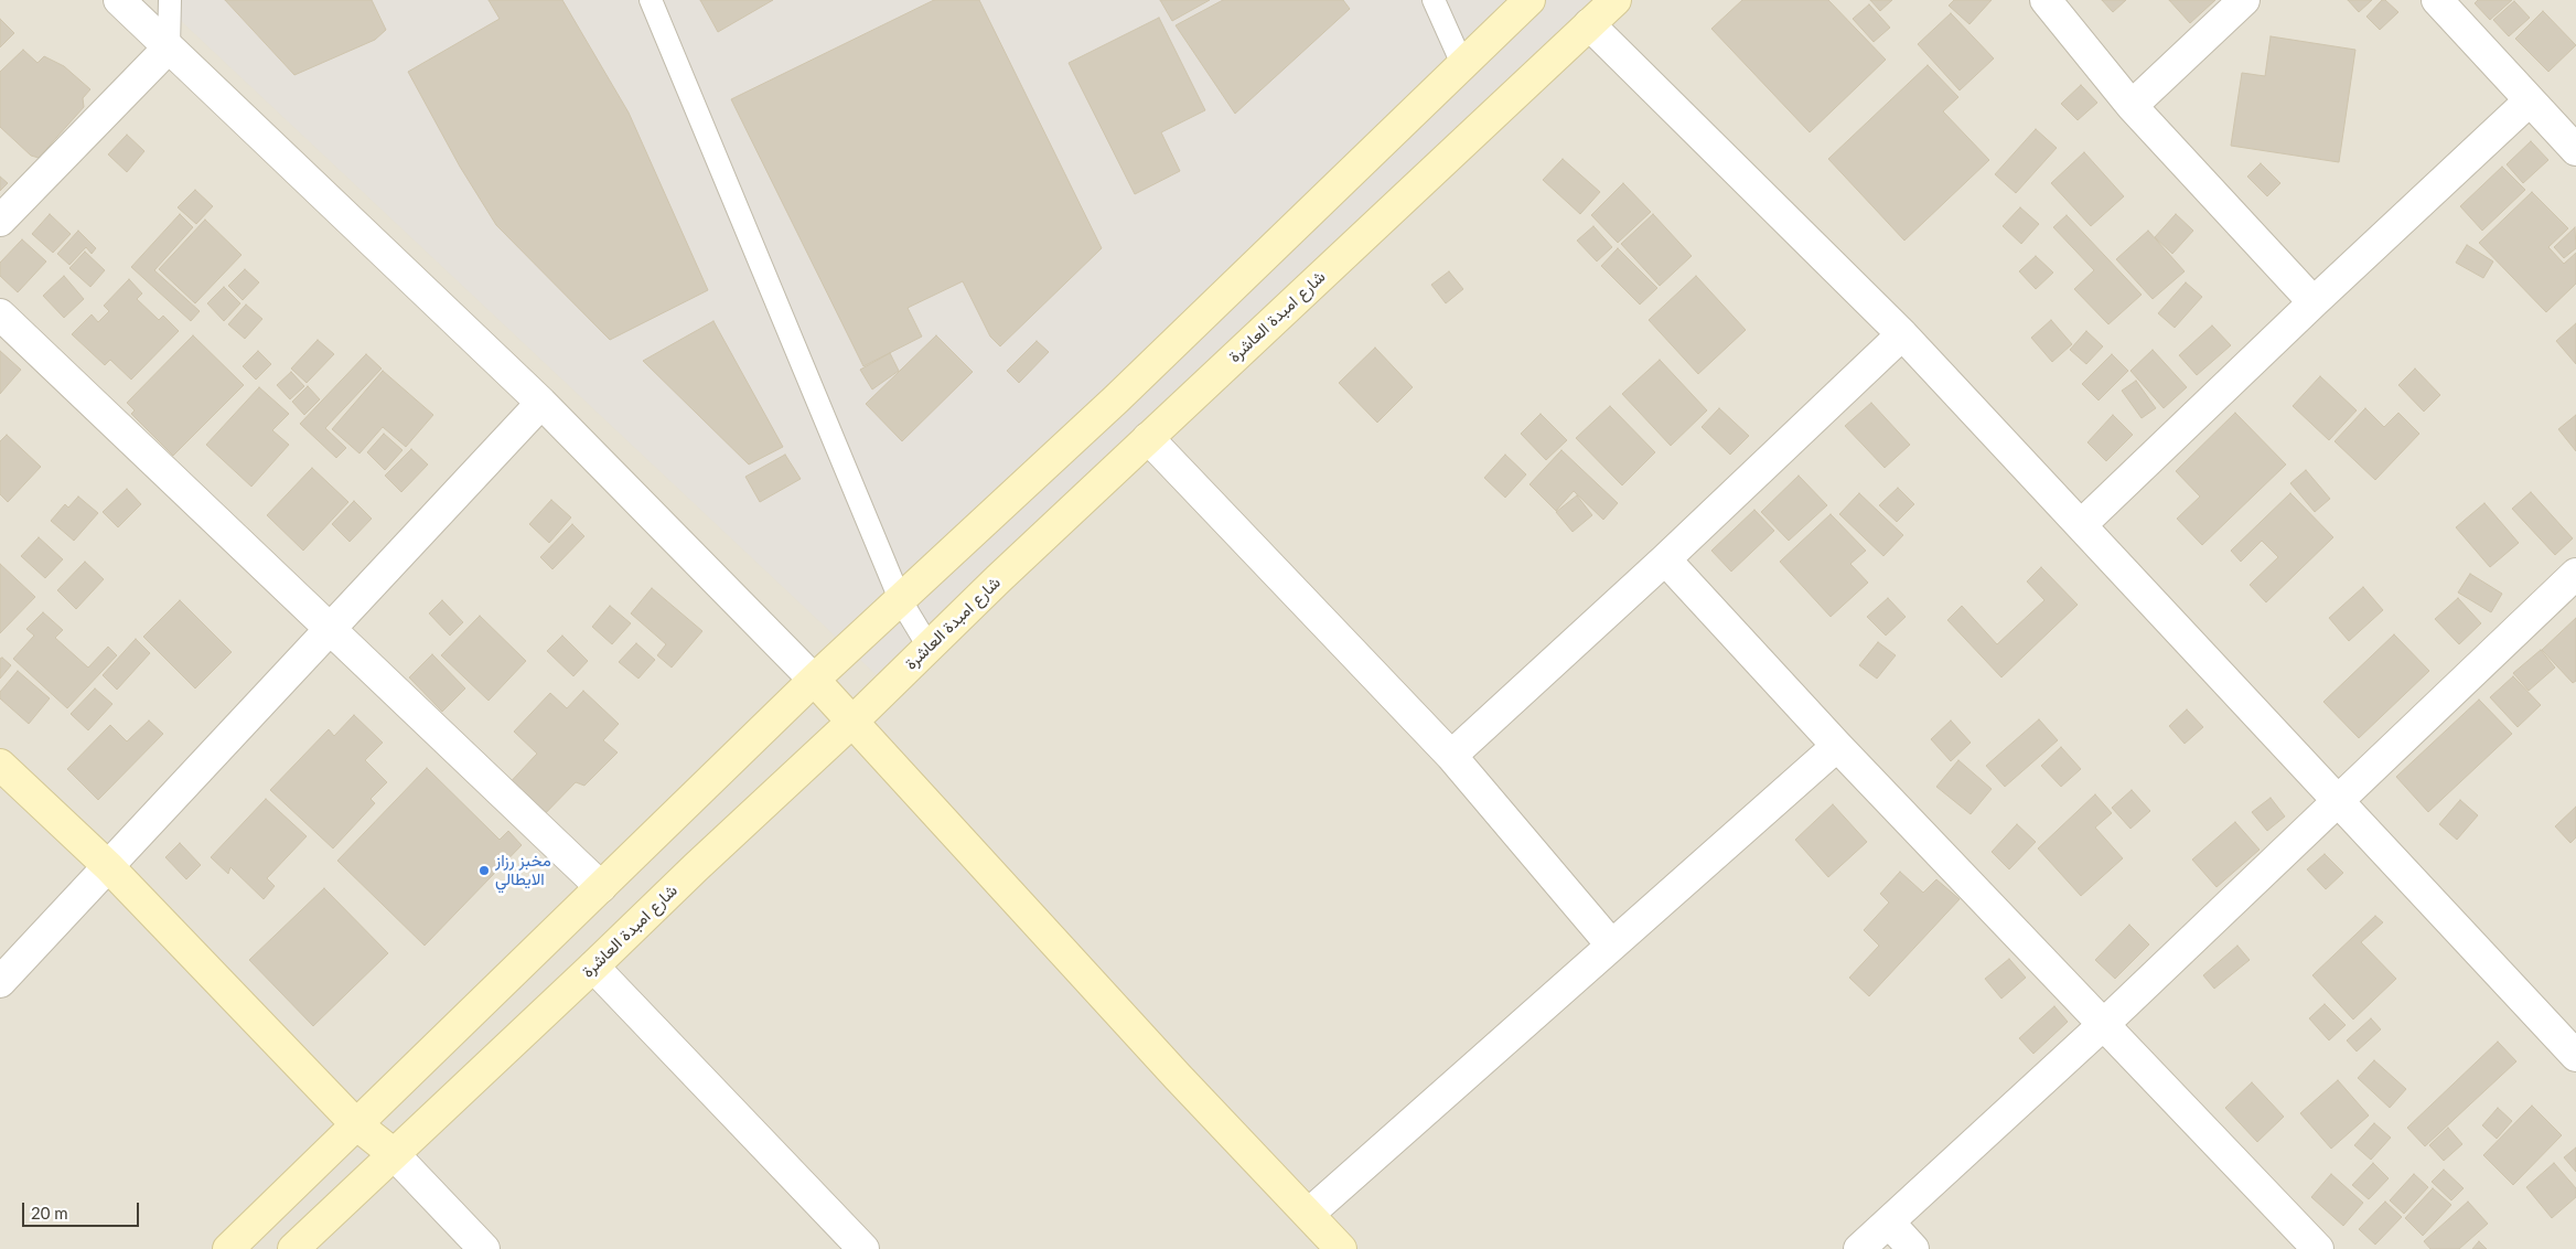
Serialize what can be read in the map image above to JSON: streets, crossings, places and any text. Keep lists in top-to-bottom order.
{
  "streets": {
    "main road": ["شارع امبدة العاشرة"]
  },
  "places": ["مخبز رزاز الايطالي"],
  "scale_bar": "20 m"
}
